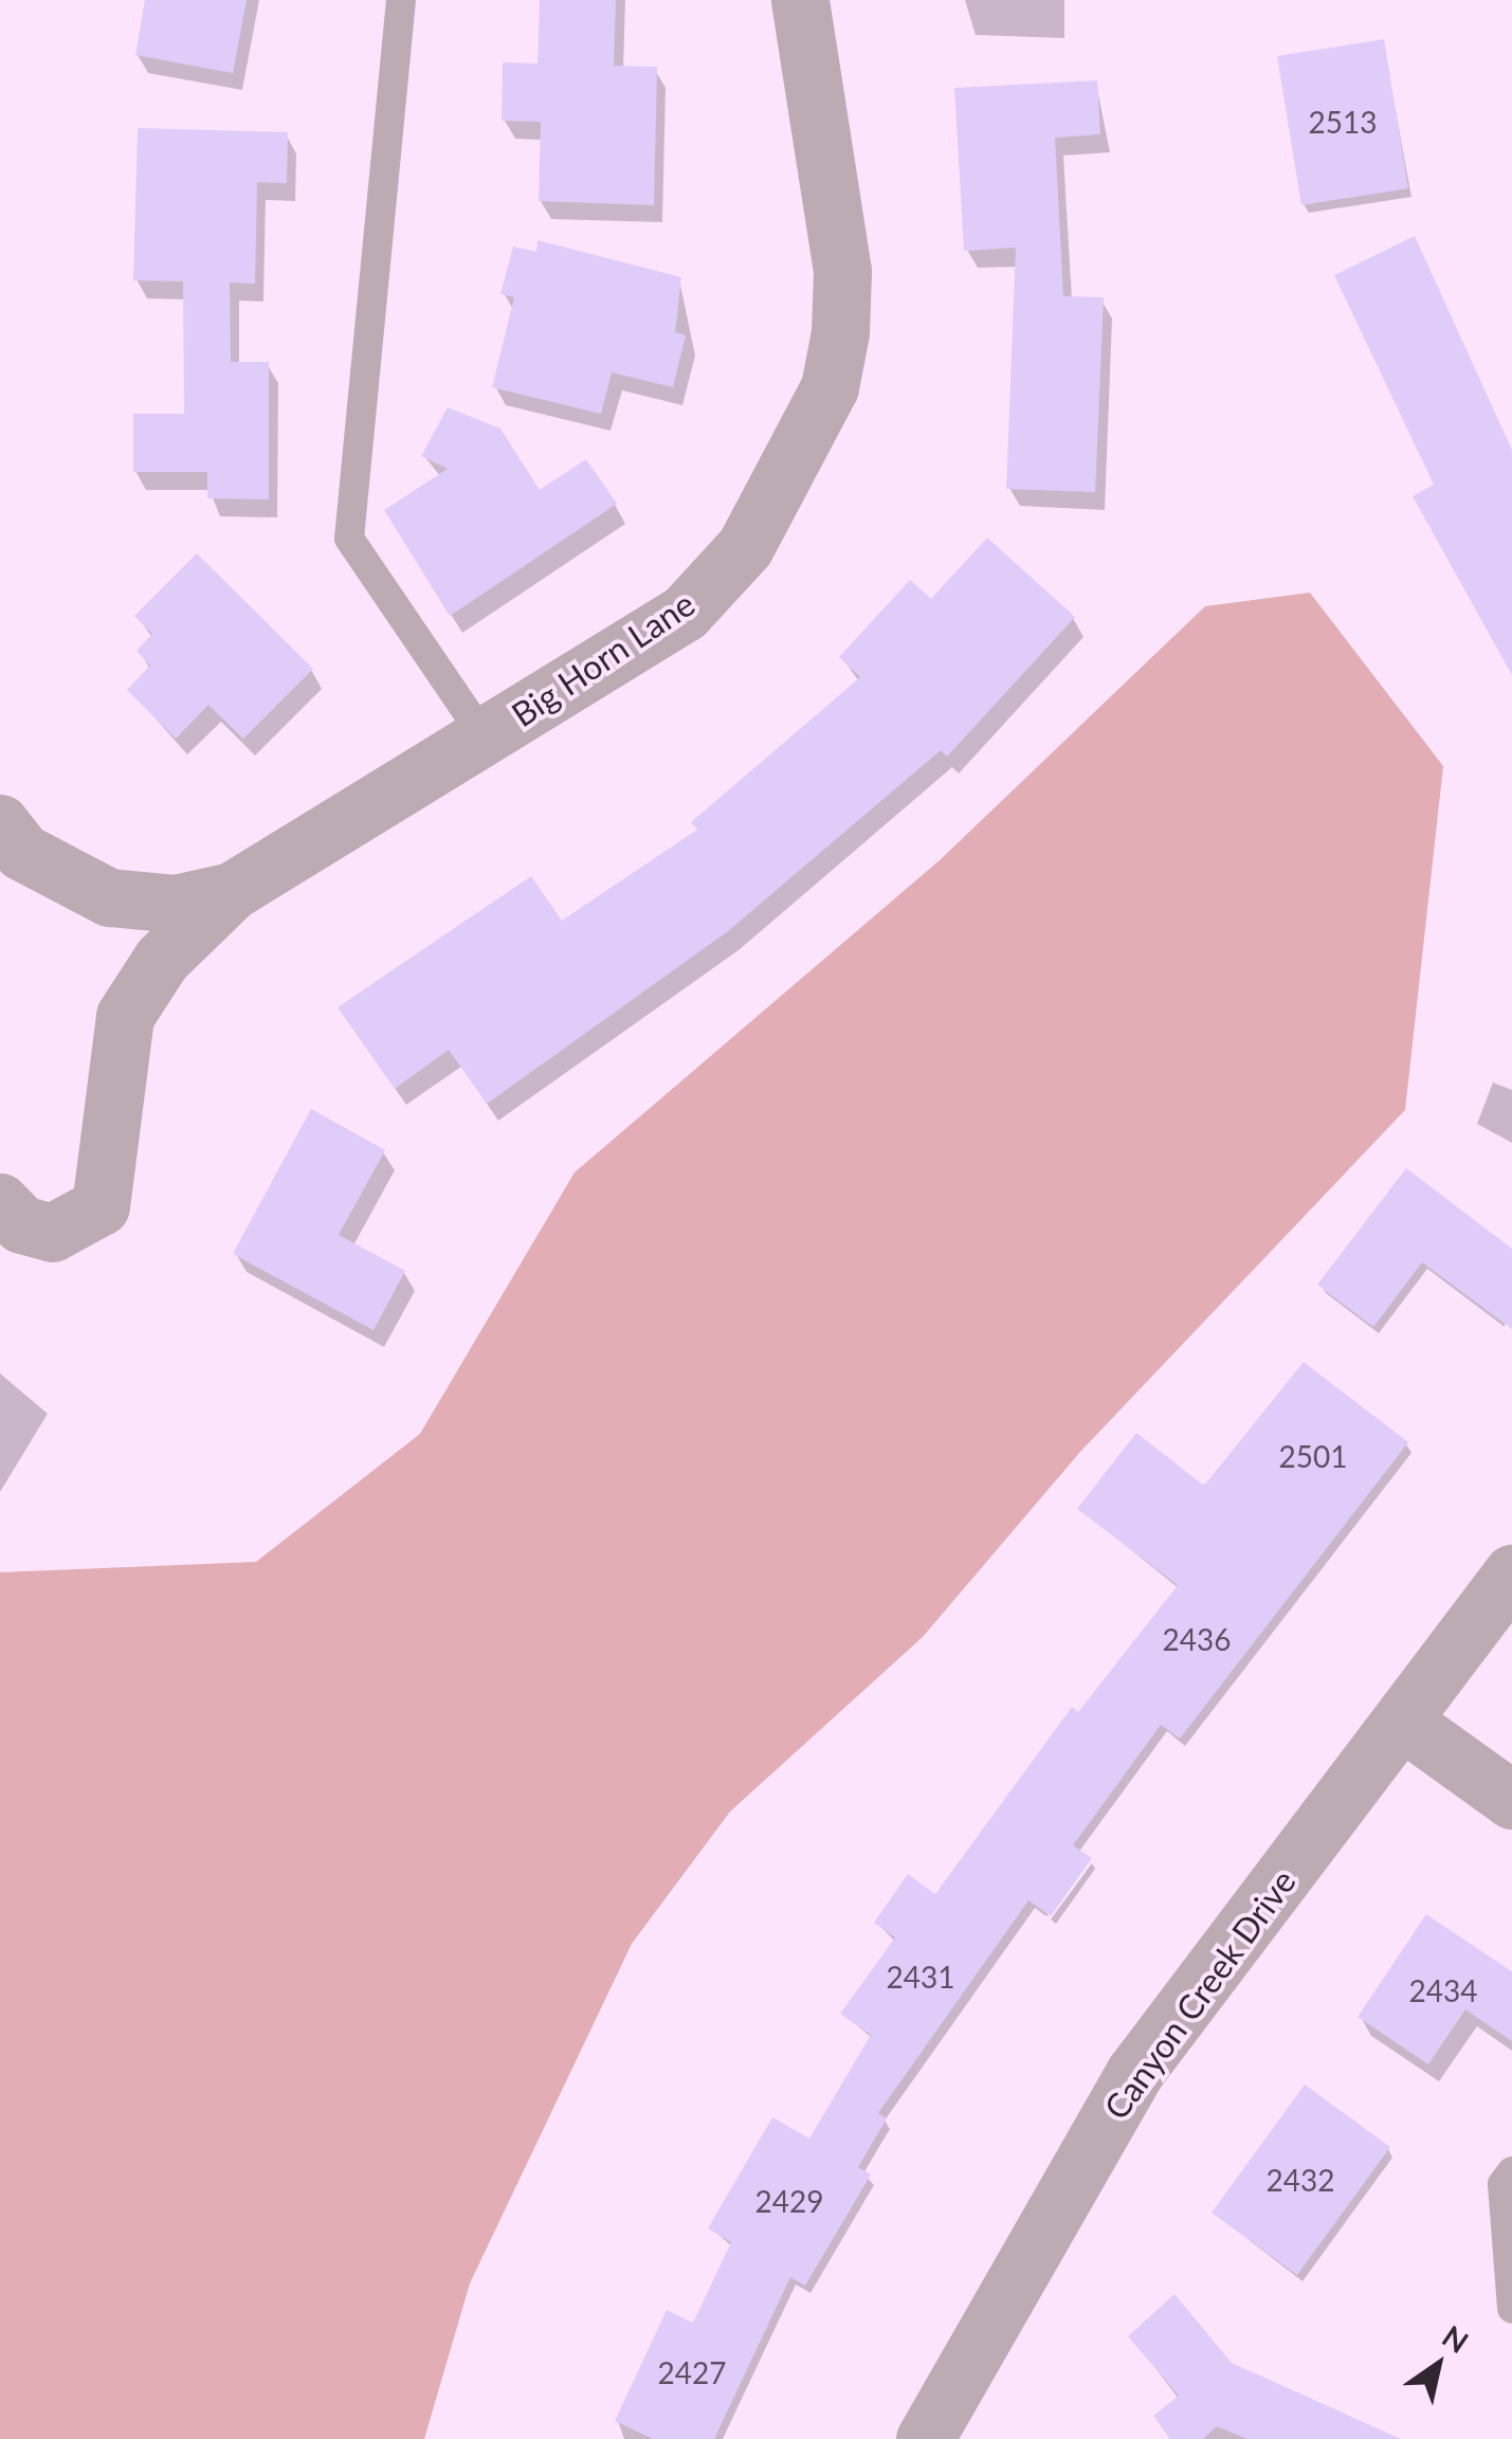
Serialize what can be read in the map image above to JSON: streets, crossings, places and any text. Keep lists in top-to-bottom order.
{
  "streets": {
    "street": ["Big Horn Lane", "Canyon Creek Drive"]
  },
  "house_numbers": [
    "2513",
    "2501",
    "2436",
    "2431",
    "2434",
    "2432",
    "2429",
    "2427"
  ],
  "north": "top right"
}
